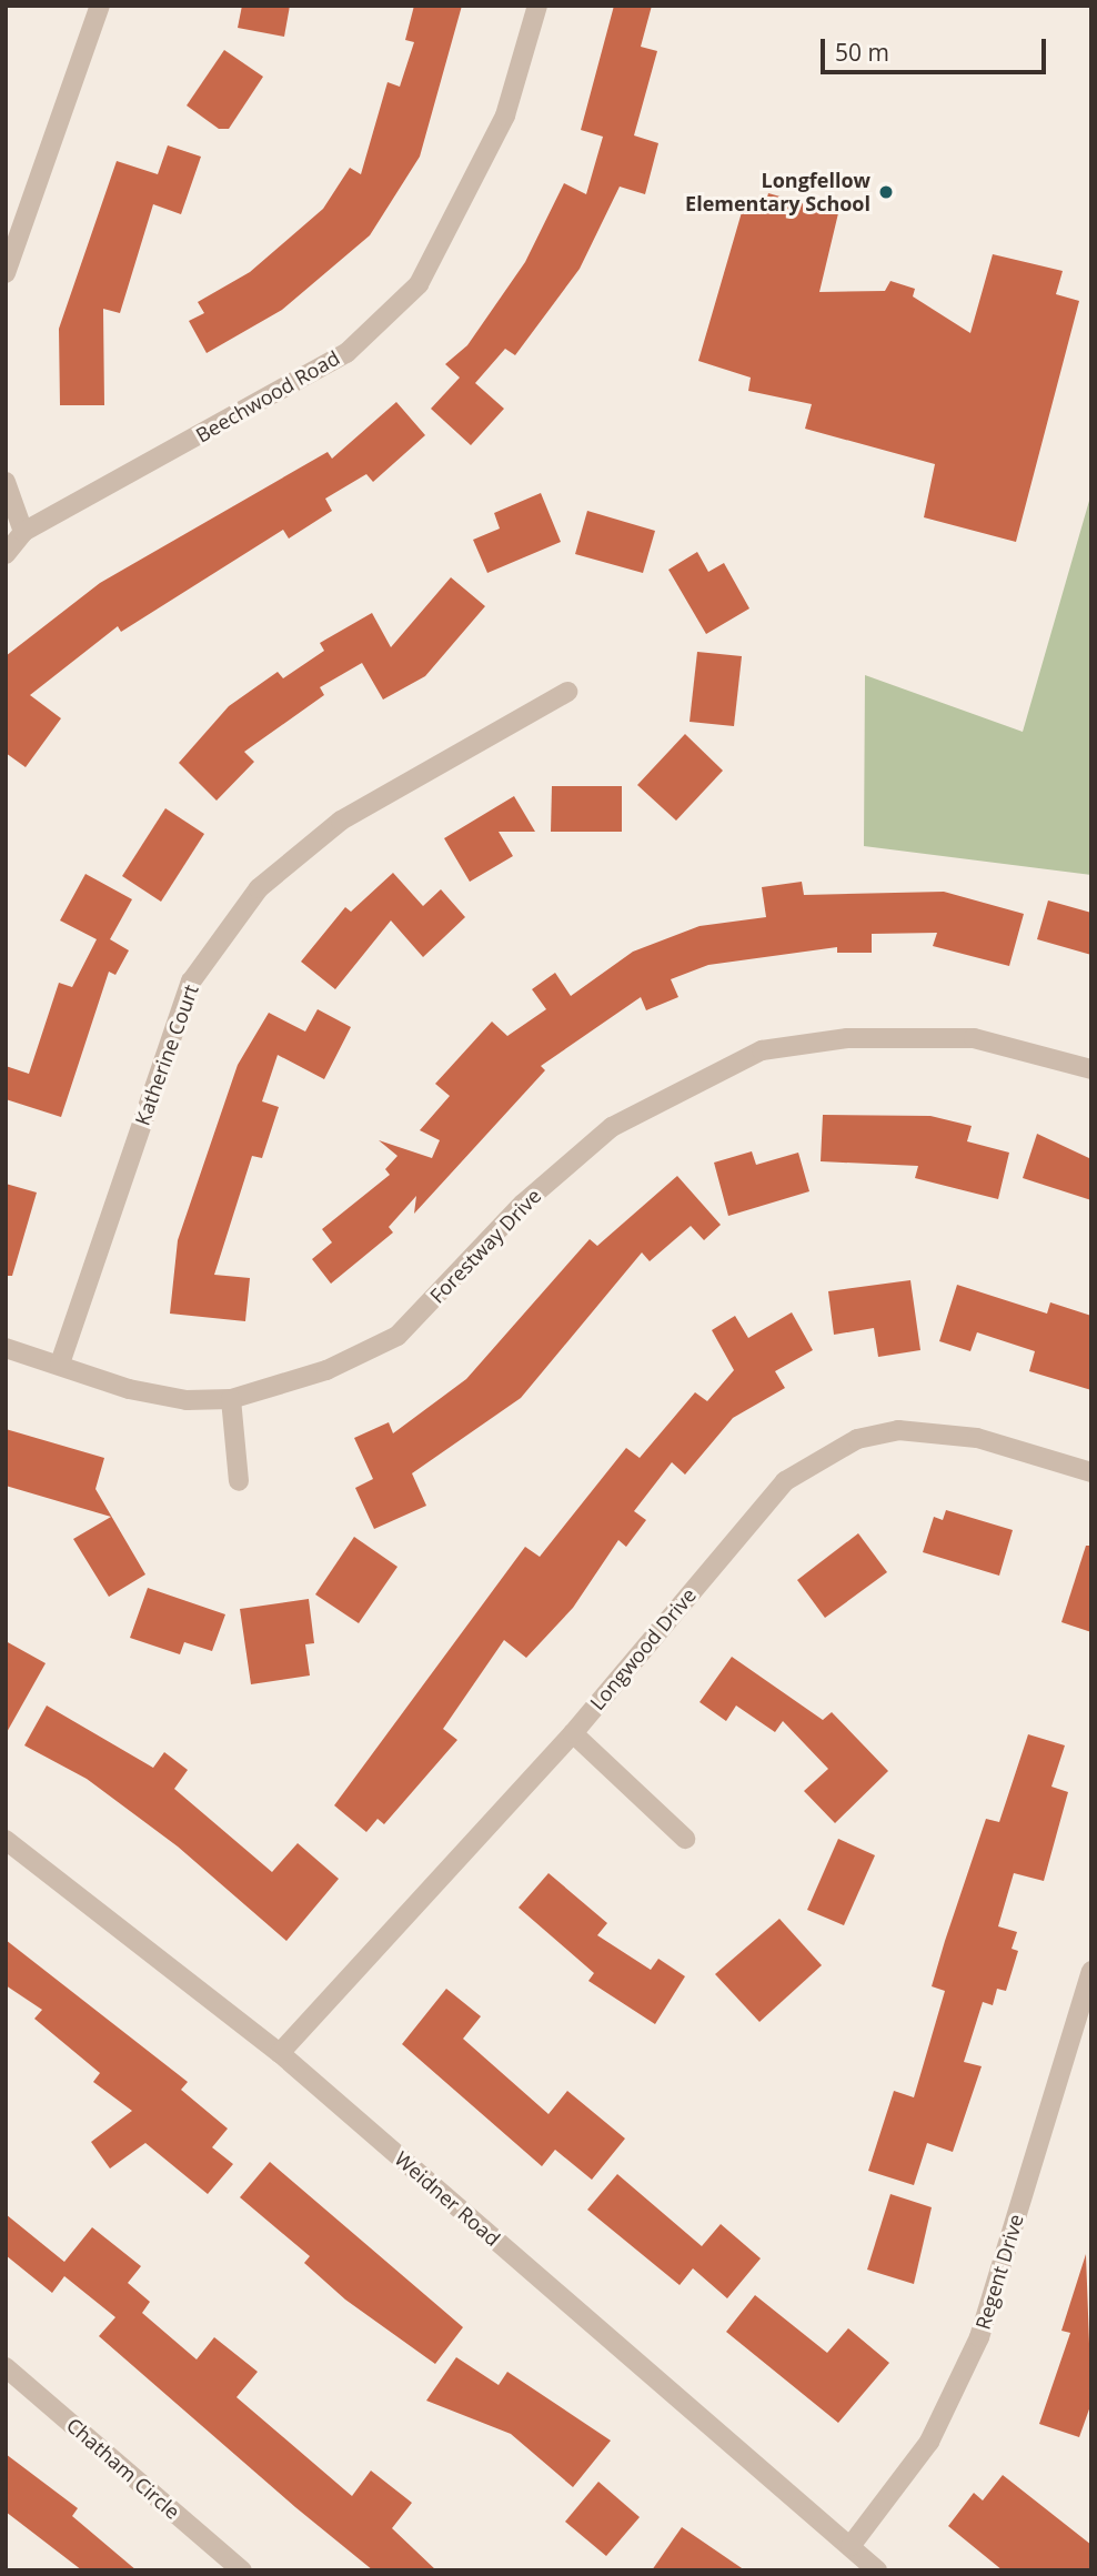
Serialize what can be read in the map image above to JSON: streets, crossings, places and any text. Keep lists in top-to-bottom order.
{
  "streets": {
    "street": [
      "Beechwood Road",
      "Katherine Court",
      "Forestway Drive",
      "Longwood Drive",
      "Weidner Road",
      "Regent Drive",
      "Chatham Circle"
    ]
  },
  "crossings": [
    ["Katherine Court", "Forestway Drive"],
    ["Longwood Drive", "Weidner Road"],
    ["Weidner Road", "Regent Drive"]
  ],
  "places": ["Longfellow Elementary School"],
  "scale_bar": "50 m"
}
